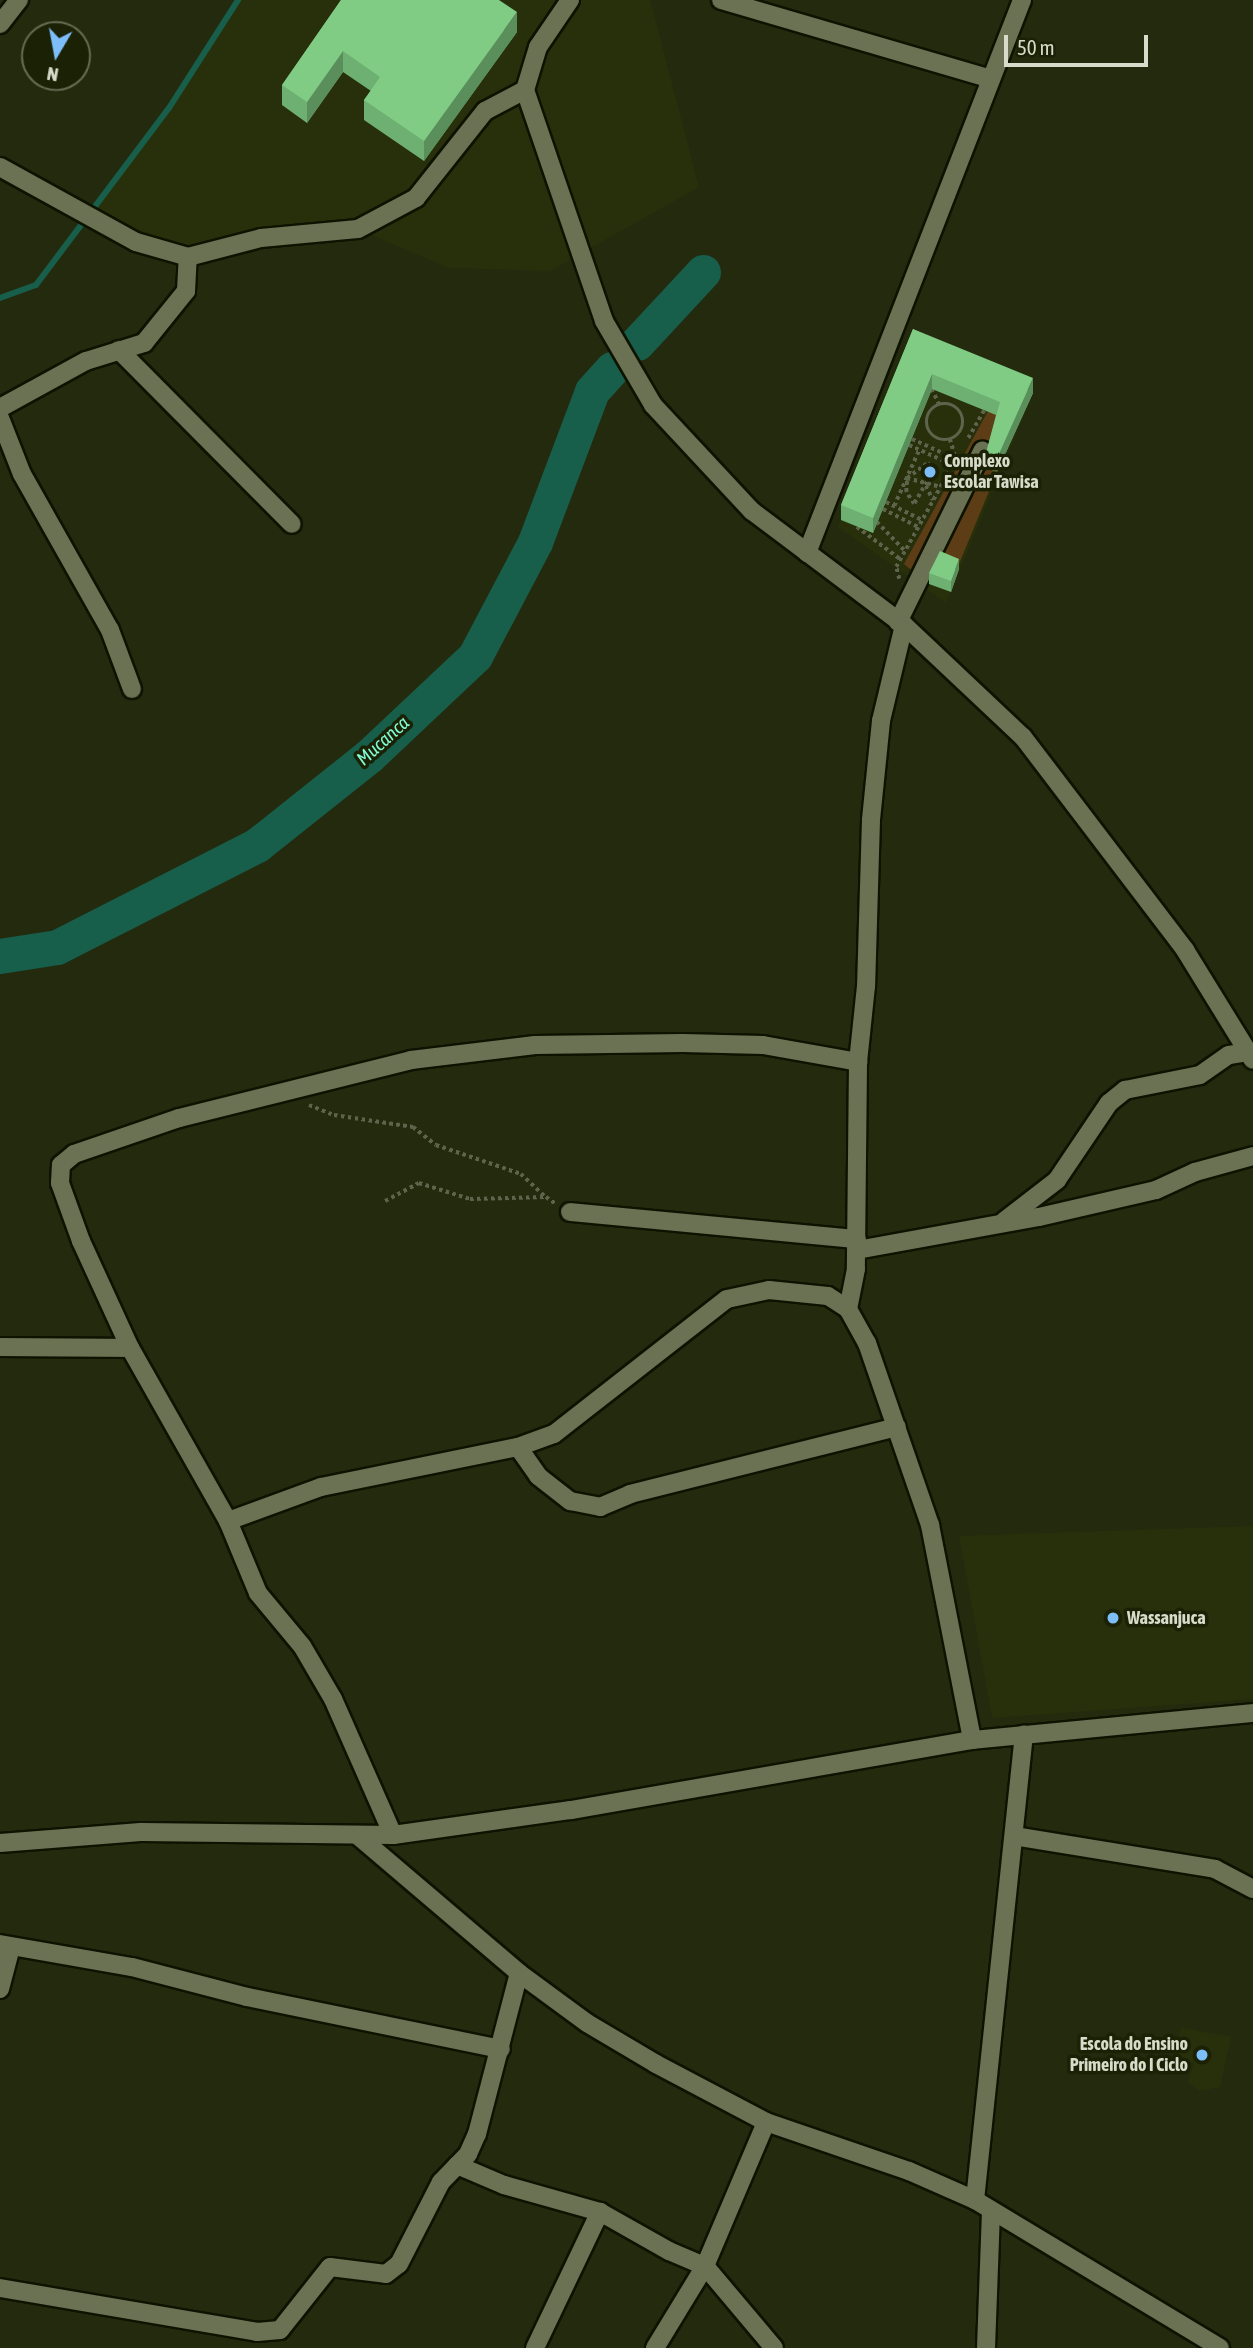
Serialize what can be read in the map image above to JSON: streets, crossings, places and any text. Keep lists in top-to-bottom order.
{
  "water": ["Mucanca"],
  "places": ["Complexo Escolar Tawisa", "Wassanjuca", "Escola do Ensino Primeiro do I Ciclo"],
  "scale_bar": "50 m",
  "north": "bottom"
}
